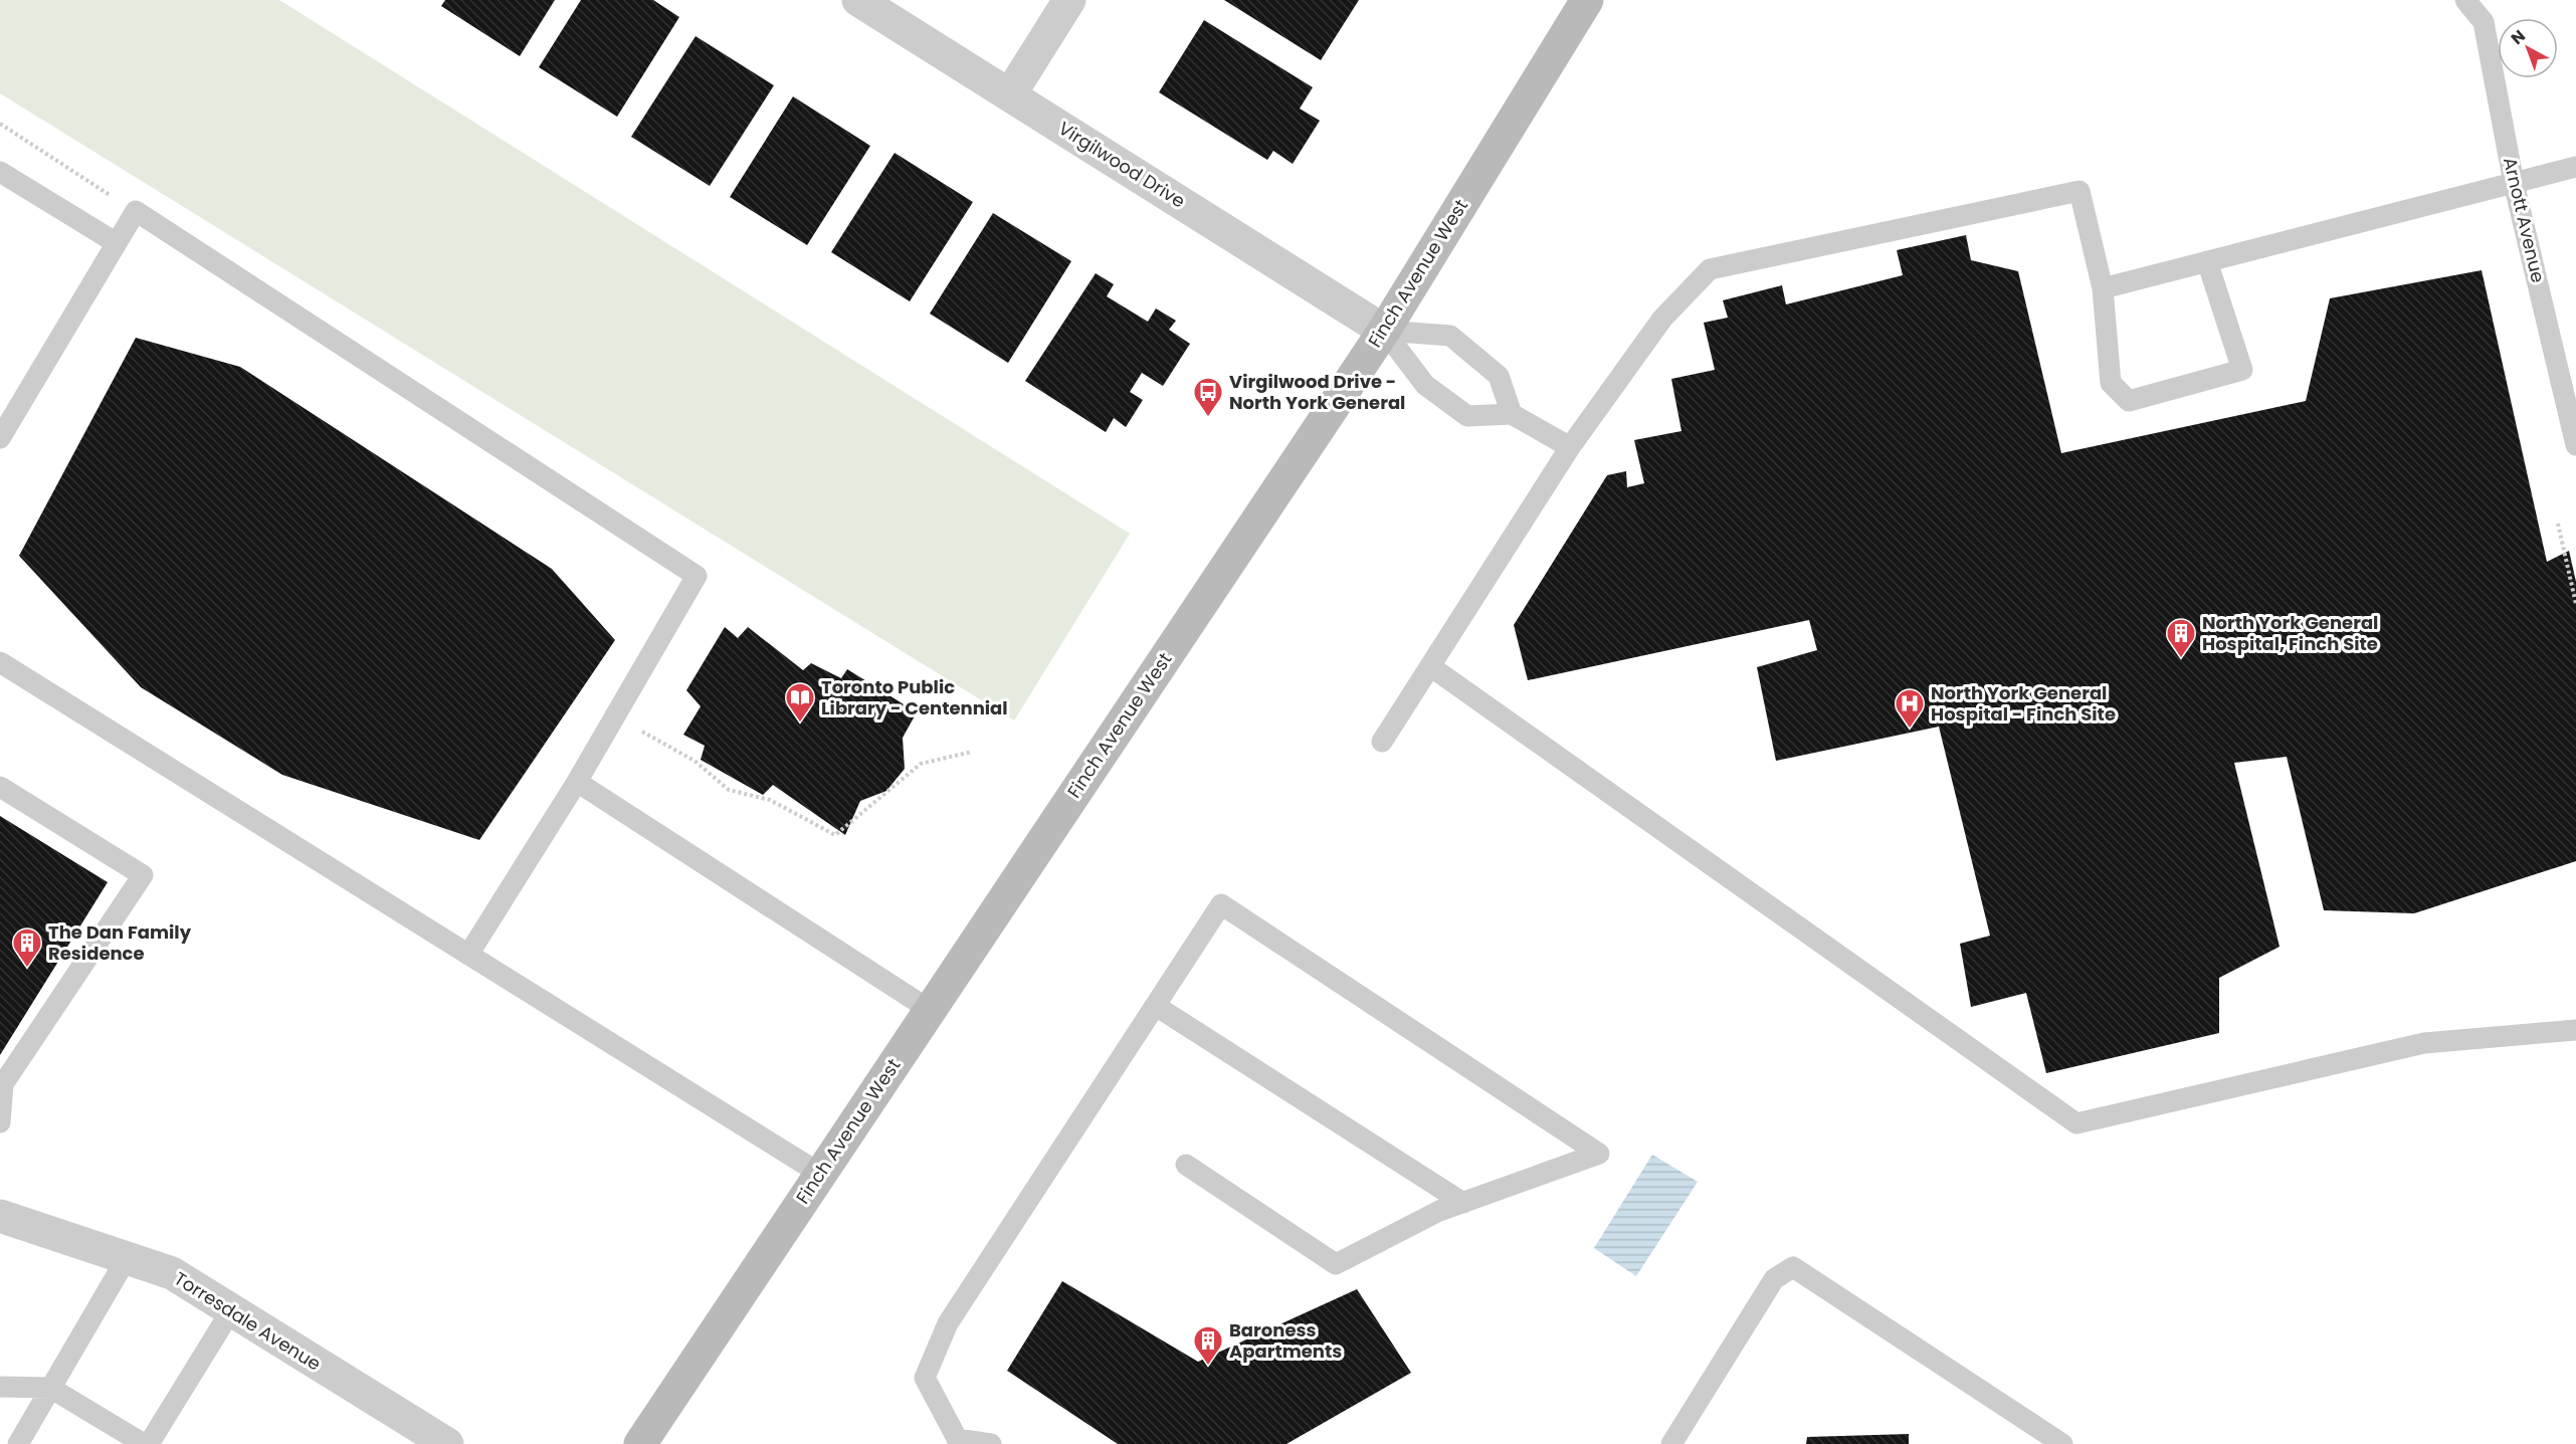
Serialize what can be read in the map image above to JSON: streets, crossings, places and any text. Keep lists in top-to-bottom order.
{
  "streets": {
    "main road": ["Finch Avenue West"],
    "street": ["Virgilwood Drive", "Torresdale Avenue"],
    "lane": ["Arnott Avenue"]
  },
  "crossings": [
    ["Virgilwood Drive", "Finch Avenue West"]
  ],
  "places": {
    "bus stop": ["Virgilwood Drive - North York General"],
    "building": ["North York General Hospital, Finch Site", "The Dan Family Residence", "Baroness Apartments"],
    "library": ["Toronto Public Library - Centennial"],
    "hospital": ["North York General Hospital - Finch Site"]
  },
  "north": "top left"
}
